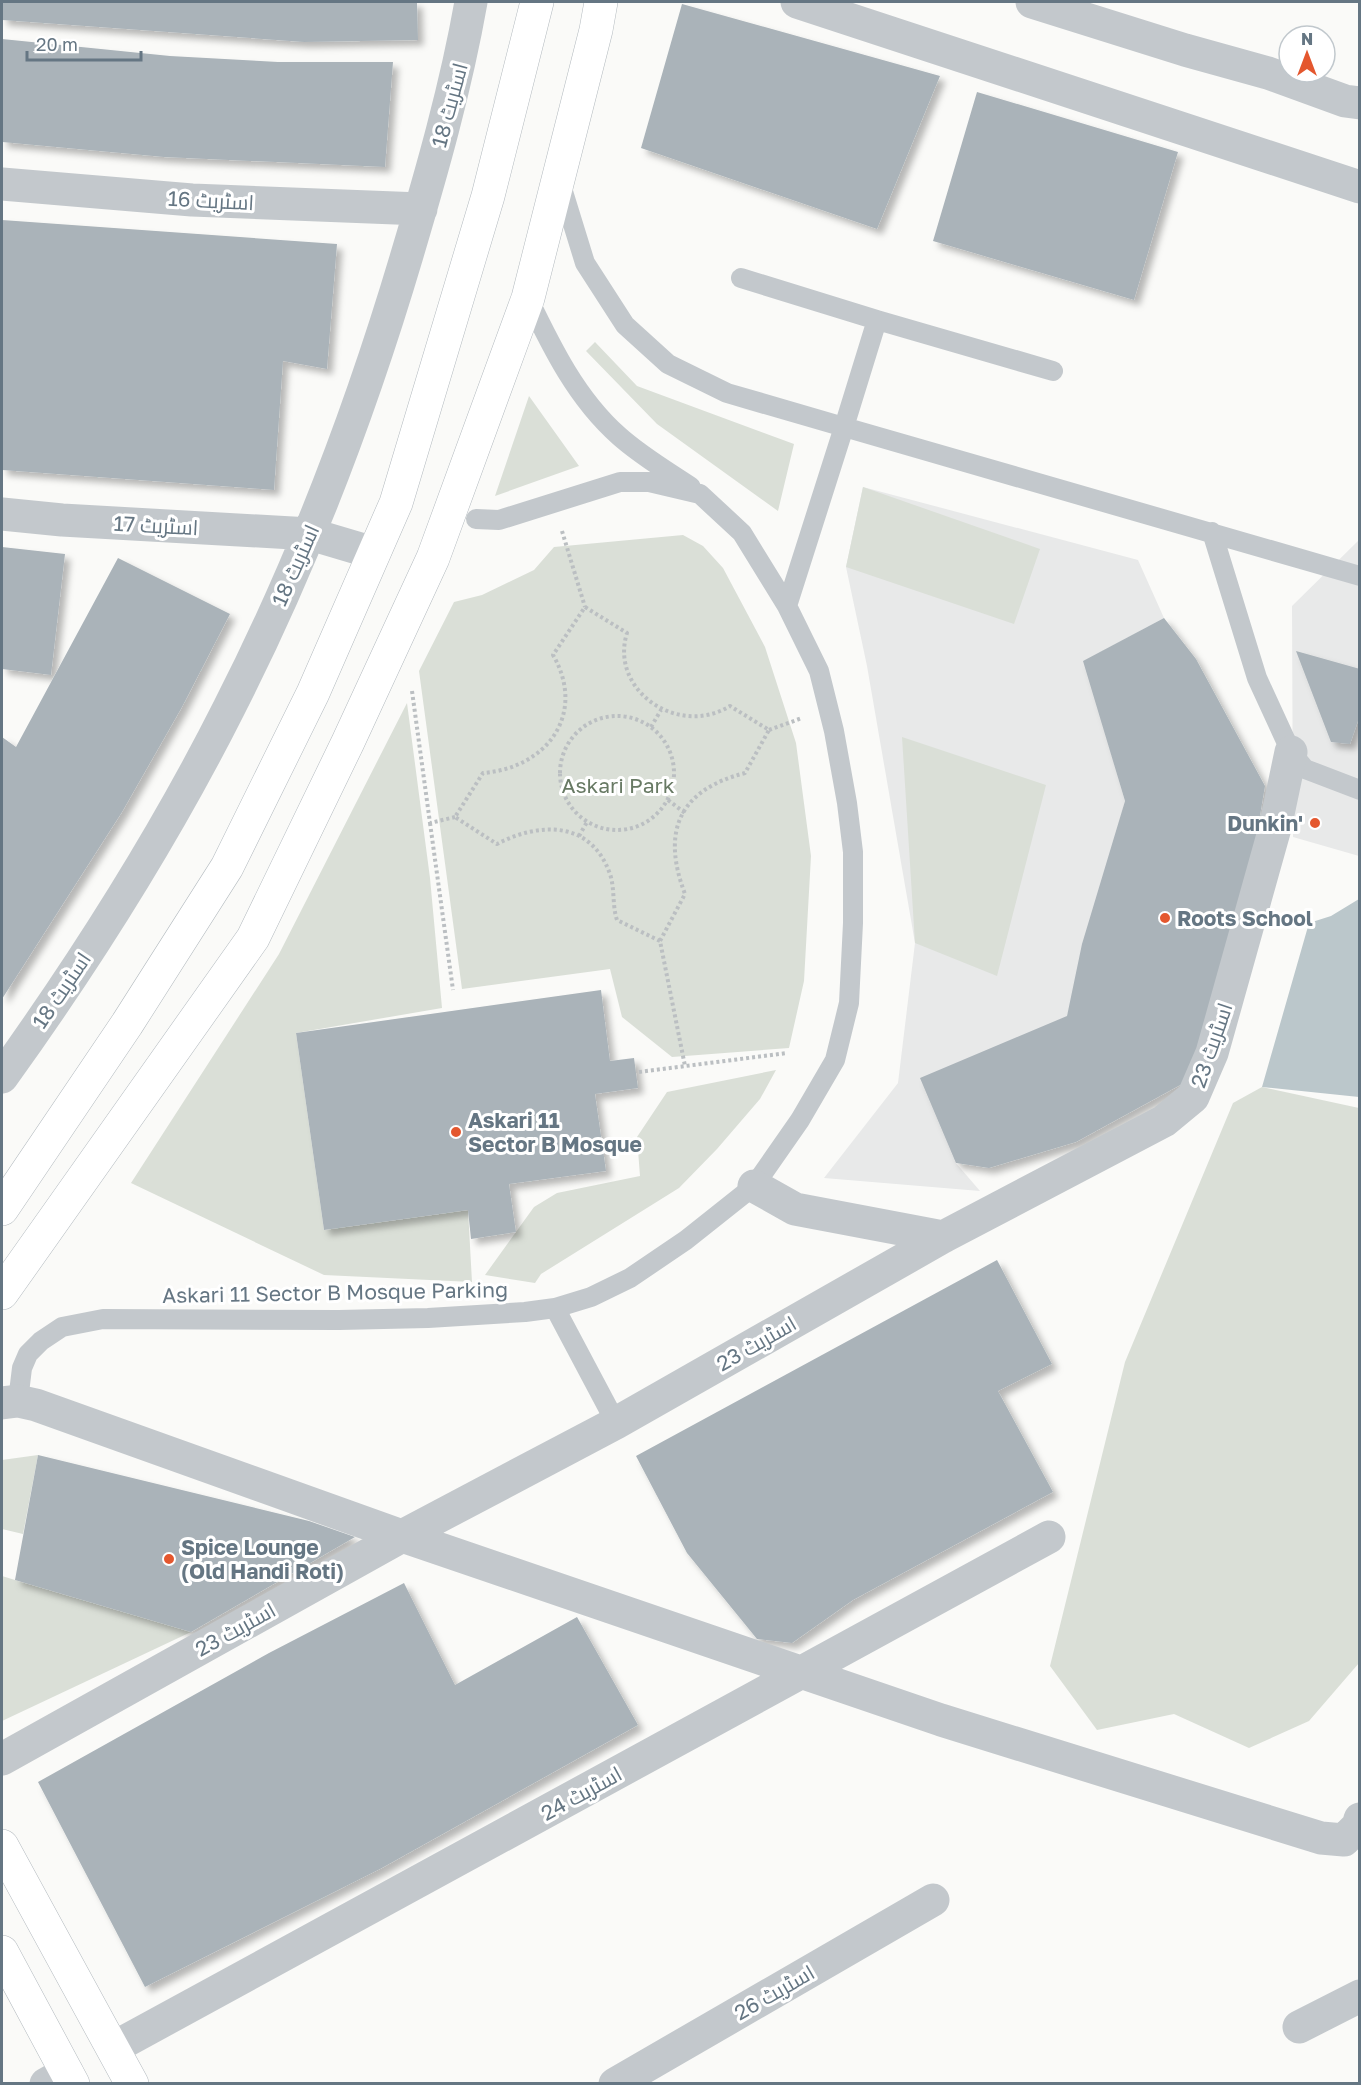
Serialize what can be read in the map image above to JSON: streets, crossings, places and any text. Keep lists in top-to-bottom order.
{
  "streets": {
    "street": [
      "اسٹریٹ 18",
      "اسٹریٹ 16",
      "اسٹریٹ 17",
      "اسٹریٹ 23",
      "اسٹریٹ 24",
      "اسٹریٹ 26"
    ],
    "lane": ["Askari 11 Sector B Mosque Parking"]
  },
  "crossings": [
    ["اسٹریٹ 18", "اسٹریٹ 16"],
    ["اسٹریٹ 18", "اسٹریٹ 17"]
  ],
  "parks": ["Askari Park"],
  "places": [
    "Dunkin'",
    "Roots School",
    "Askari 11 Sector B Mosque",
    "Spice Lounge (Old Handi Roti)"
  ],
  "scale_bar": "20 m",
  "north": "top"
}
